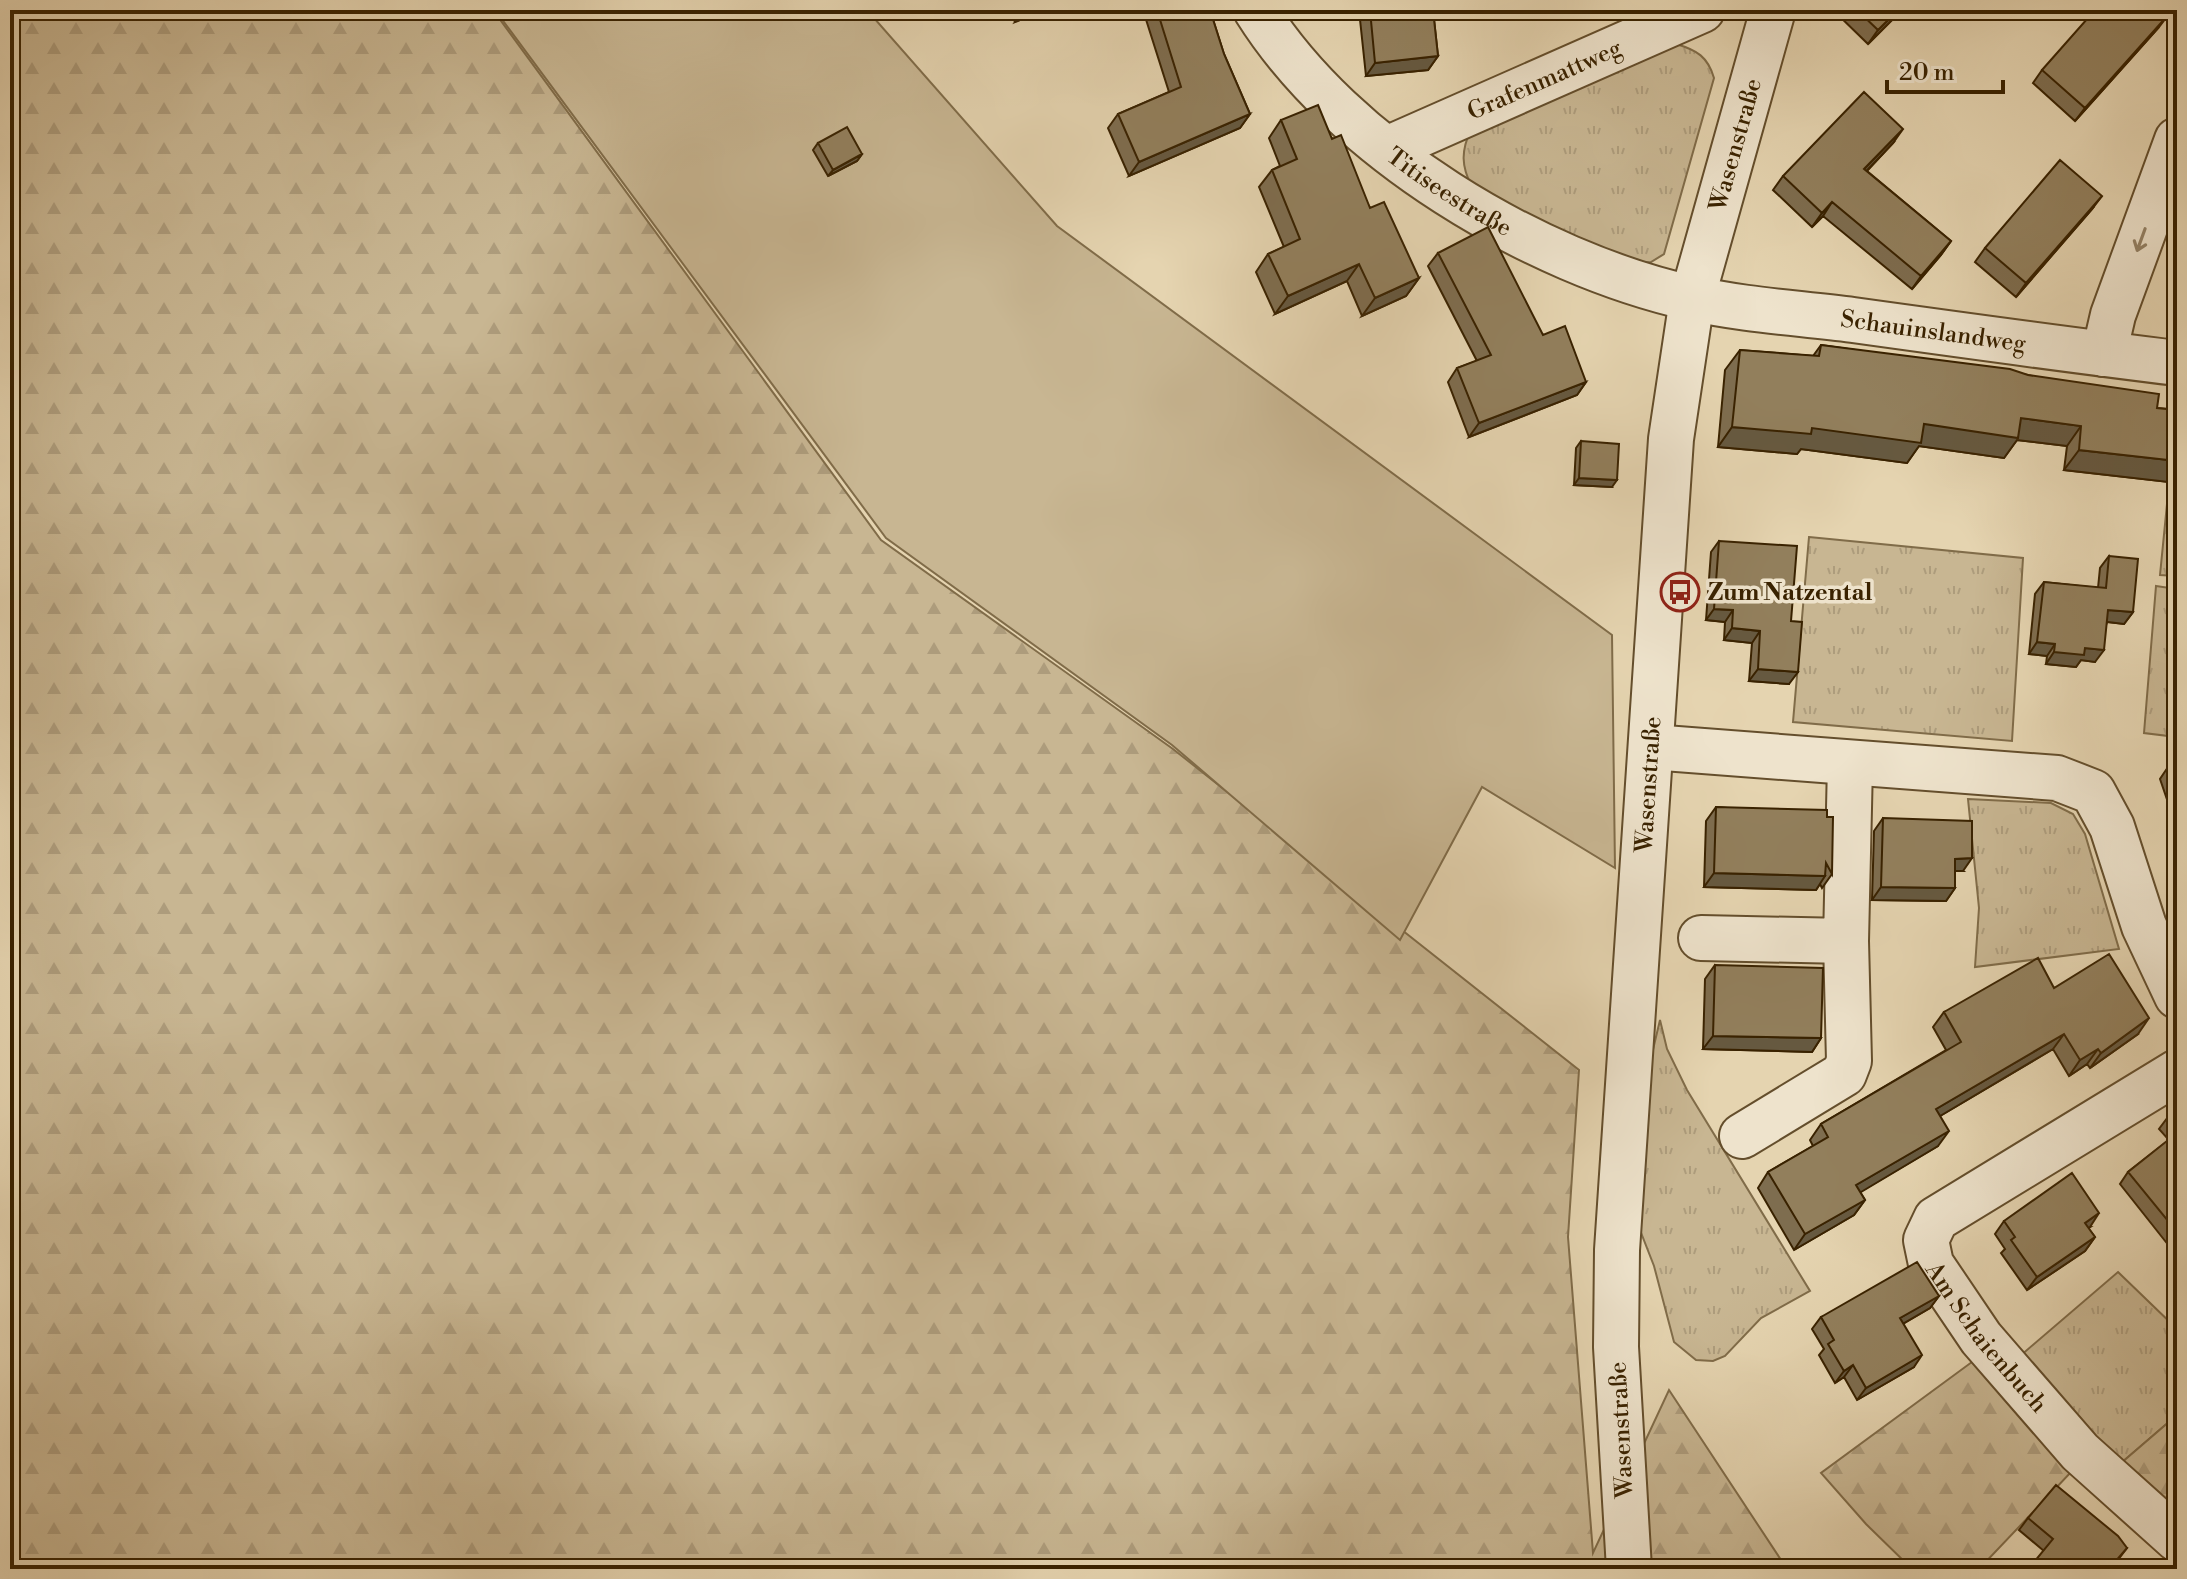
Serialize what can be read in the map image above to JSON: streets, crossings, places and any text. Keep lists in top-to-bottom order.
{
  "streets": {
    "street": [
      "Grafenmattweg",
      "Wasenstraße",
      "Titiseestraße",
      "Schauinslandweg",
      "Am Schaienbuch"
    ]
  },
  "crossings": [
    ["Grafenmattweg", "Titiseestraße"],
    ["Wasenstraße", "Titiseestraße"],
    ["Wasenstraße", "Schauinslandweg"],
    ["Titiseestraße", "Schauinslandweg"]
  ],
  "places": {
    "bus stop": ["Zum Natzental"]
  },
  "scale_bar": "20 m"
}
